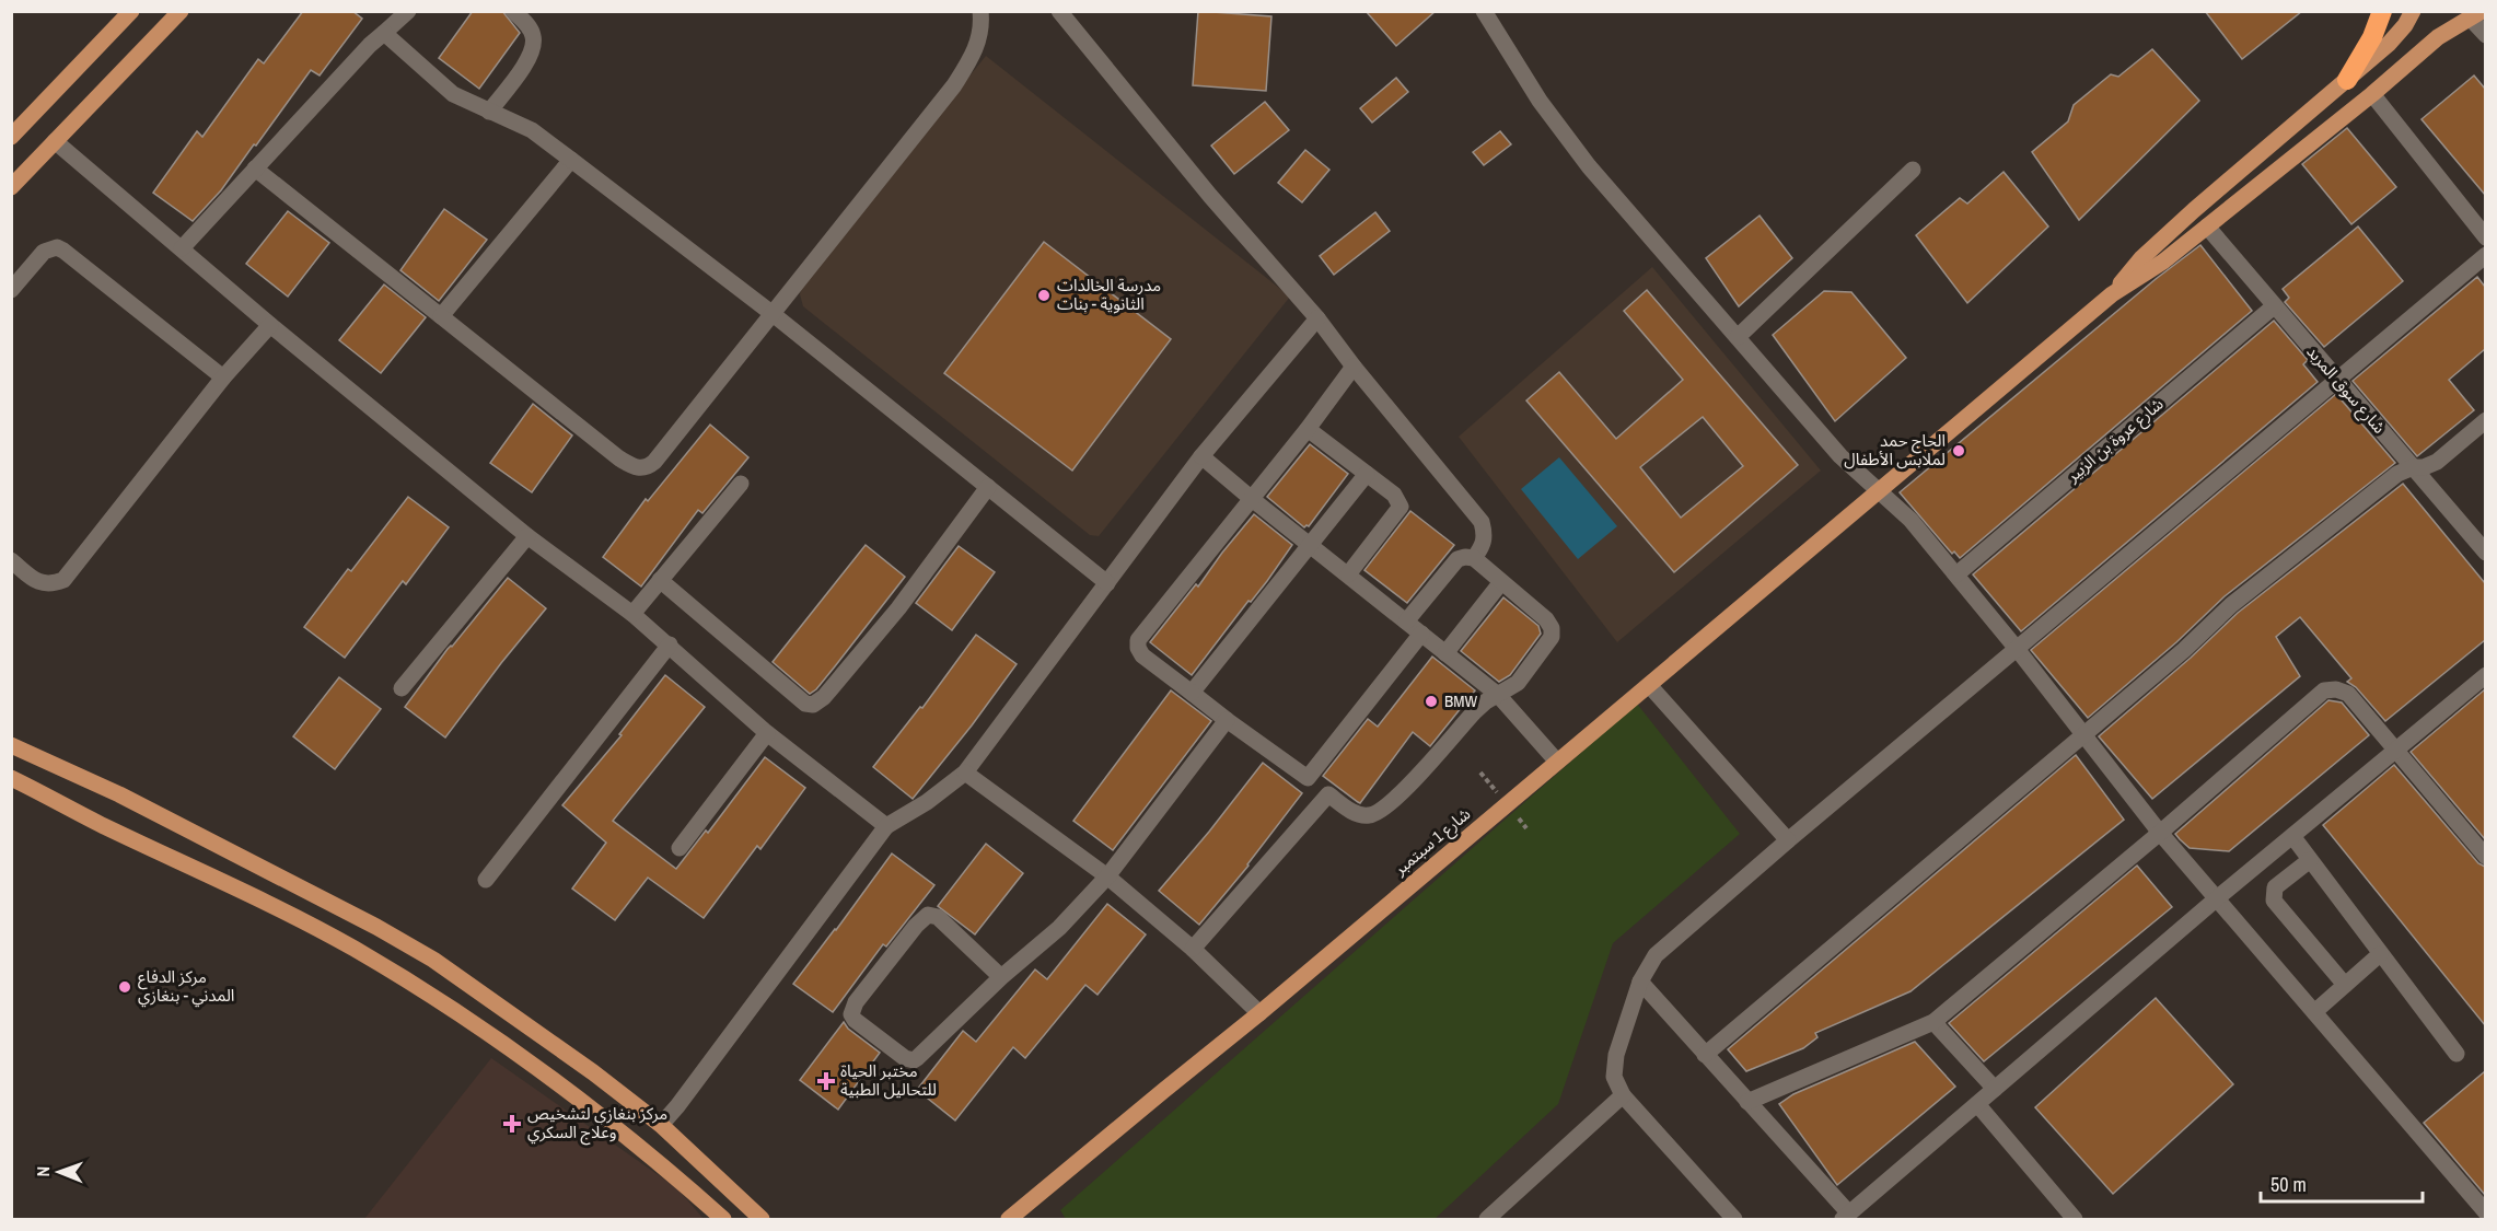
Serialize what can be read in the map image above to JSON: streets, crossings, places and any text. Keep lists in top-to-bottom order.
{
  "streets": {
    "main road": ["شارع 1 سبتمبر"],
    "street": ["شارع سوق المربد", "شارع عروة بن الزبير"]
  },
  "crossings": [
    ["شارع سوق المربد", "شارع عروة بن الزبير"]
  ],
  "places": {
    "other": [
      "مدرسة الخالدات الثانوية - بنات",
      "الحاج حمد لملابس الأطفال",
      "BMW",
      "مركز الدفاع المدني - بنغازي"
    ],
    "health": ["مختبر الحياة للتحاليل الطبية", "مركز بنغازي لتشخيص وعلاج السكري"]
  },
  "scale_bar": "50 m",
  "north": "left"
}
